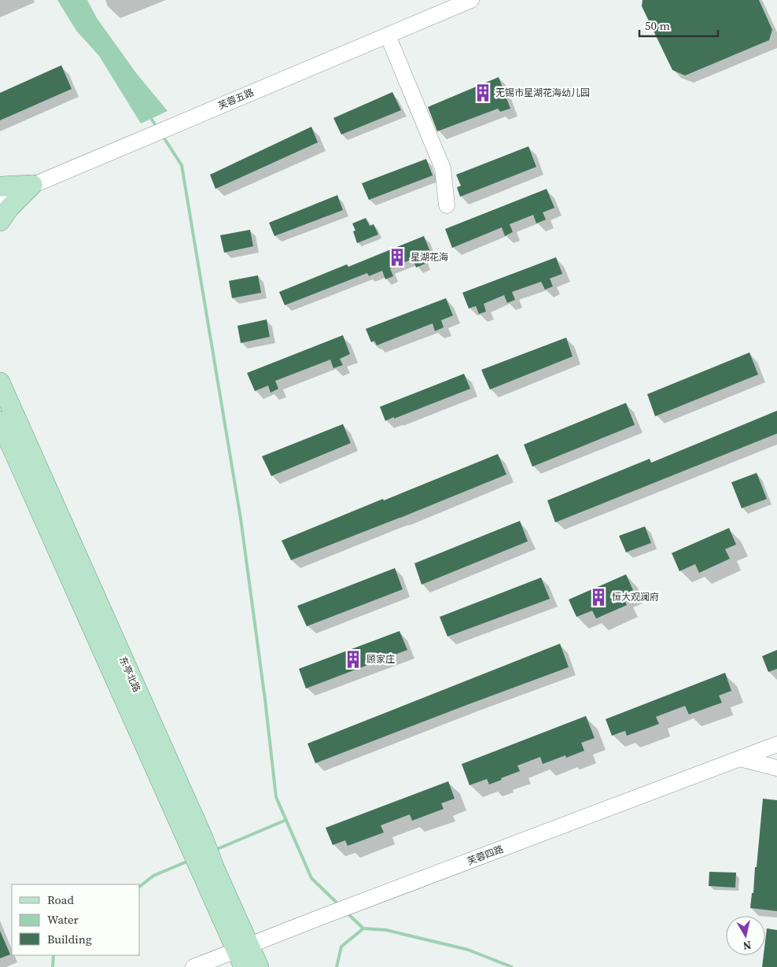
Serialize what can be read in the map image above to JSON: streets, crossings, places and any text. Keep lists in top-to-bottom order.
{
  "streets": {
    "main road": ["东亭北路"],
    "street": ["芙蓉五路", "芙蓉四路"]
  },
  "crossings": [
    ["东亭北路", "芙蓉四路"]
  ],
  "places": {
    "building": [
      "无锡市星湖花海幼儿园",
      "星湖花海",
      "恒大观澜府",
      "顾家庄"
    ]
  },
  "legend": ["Road", "Water", "Building"],
  "scale_bar": "50 m",
  "north": "bottom"
}
